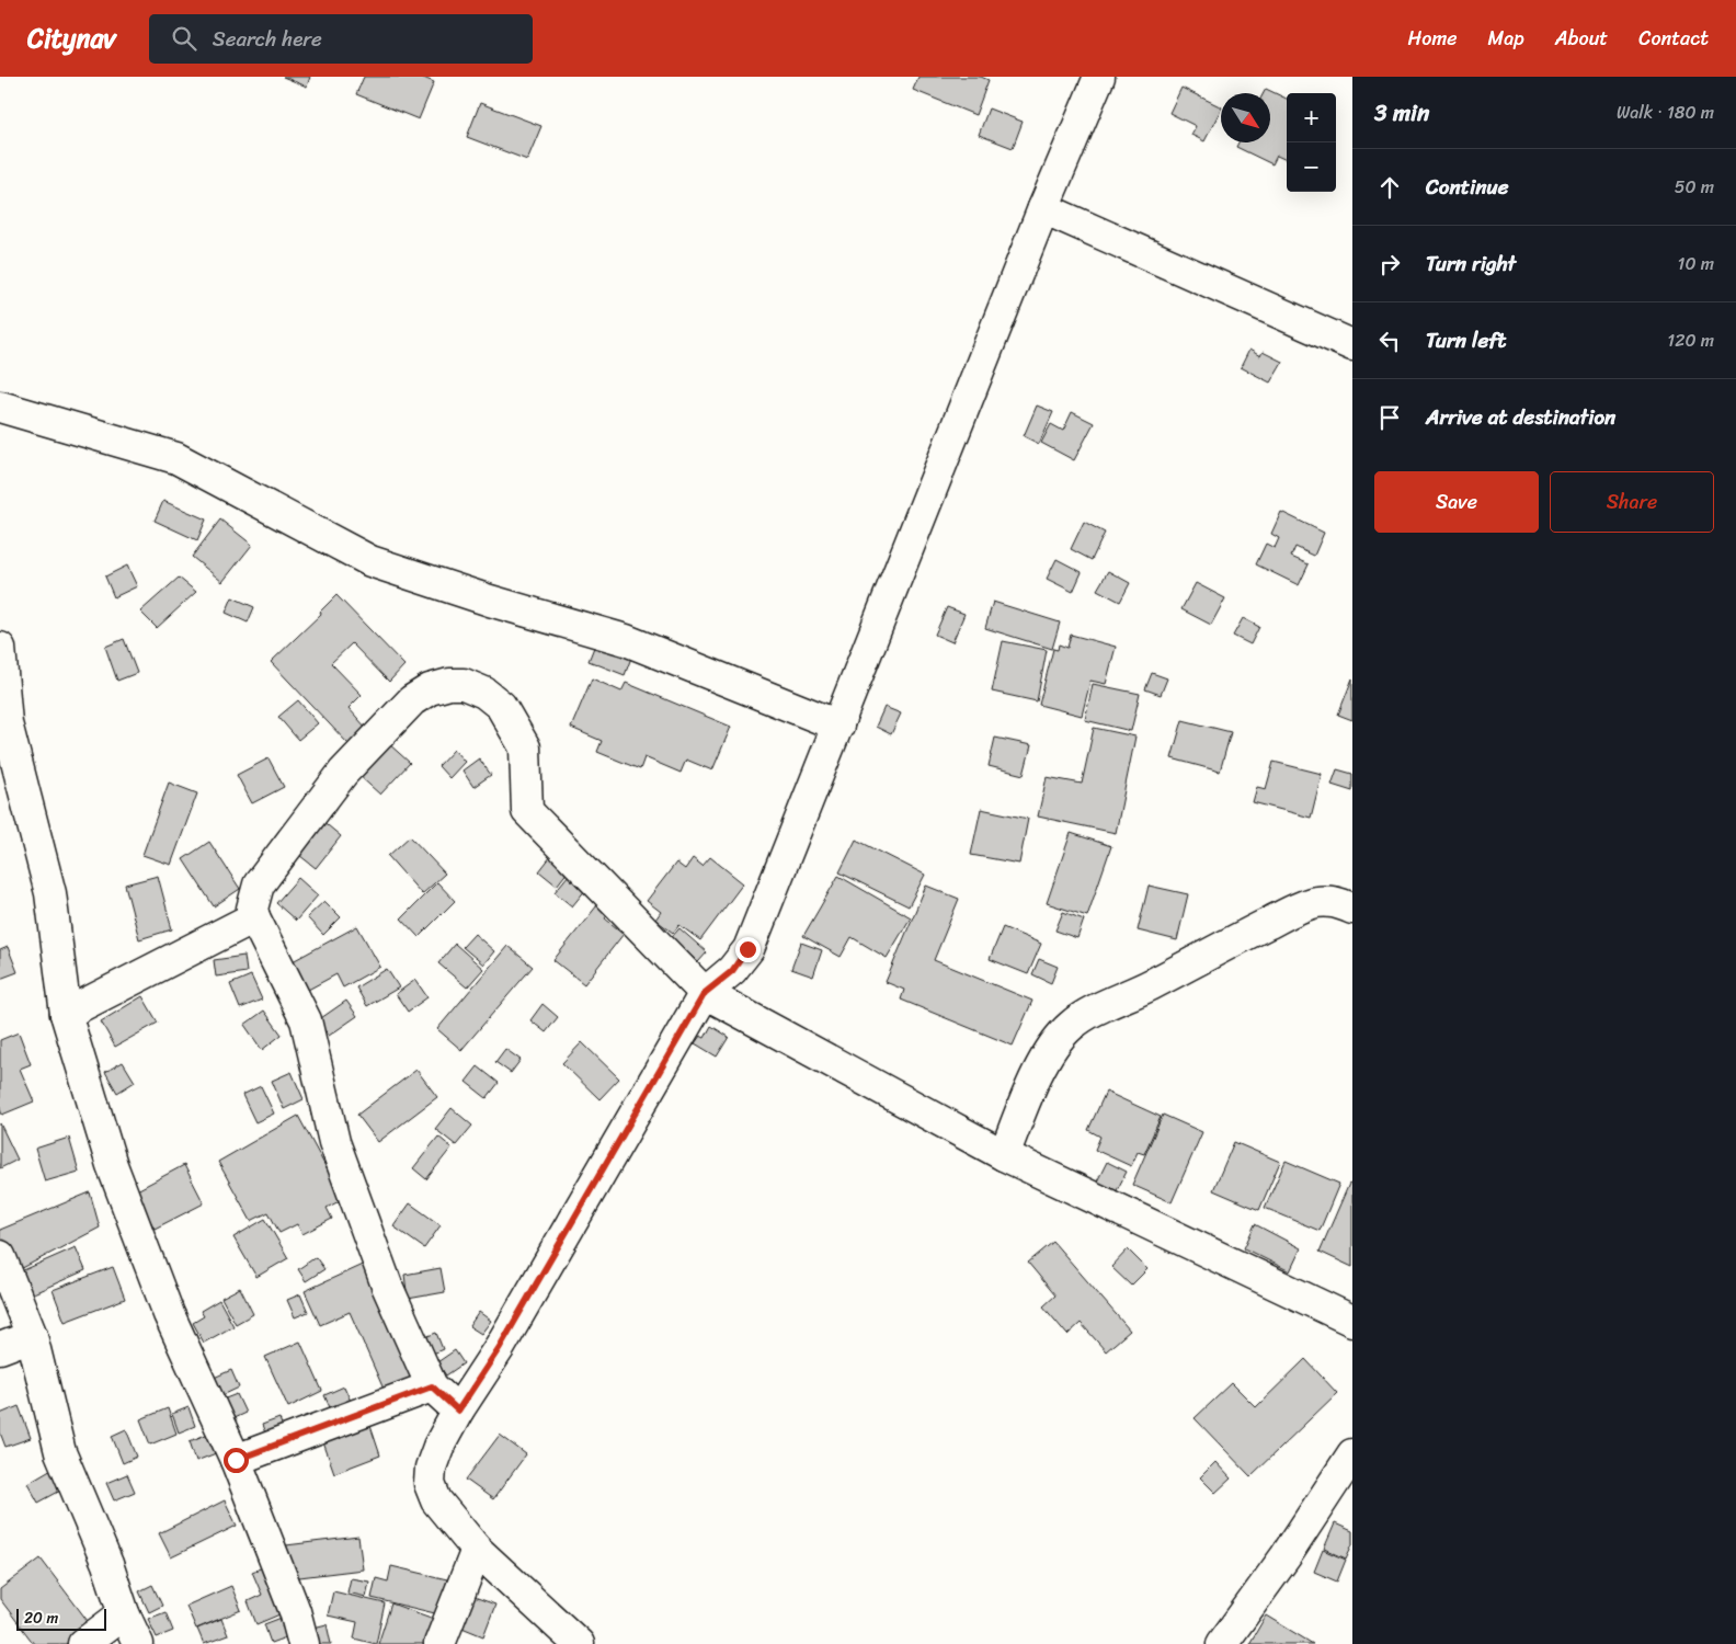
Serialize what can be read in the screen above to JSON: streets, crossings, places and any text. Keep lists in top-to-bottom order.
{
  "scale_bar": "20 m",
  "north": "bottom right",
  "page": {
    "header": "Citynav",
    "search": "Search here",
    "nav": [
      "Home",
      "Map",
      "About",
      "Contact"
    ],
    "heading": ["3 min", "Walk · 180 m"],
    "map_buttons": ["+", "−"],
    "list": [
      ["Continue", "50 m"],
      ["Turn right", "10 m"],
      ["Turn left", "120 m"],
      "Arrive at destination"
    ],
    "buttons": ["Save", "Share"],
    "scale": "20 m"
  }
}
